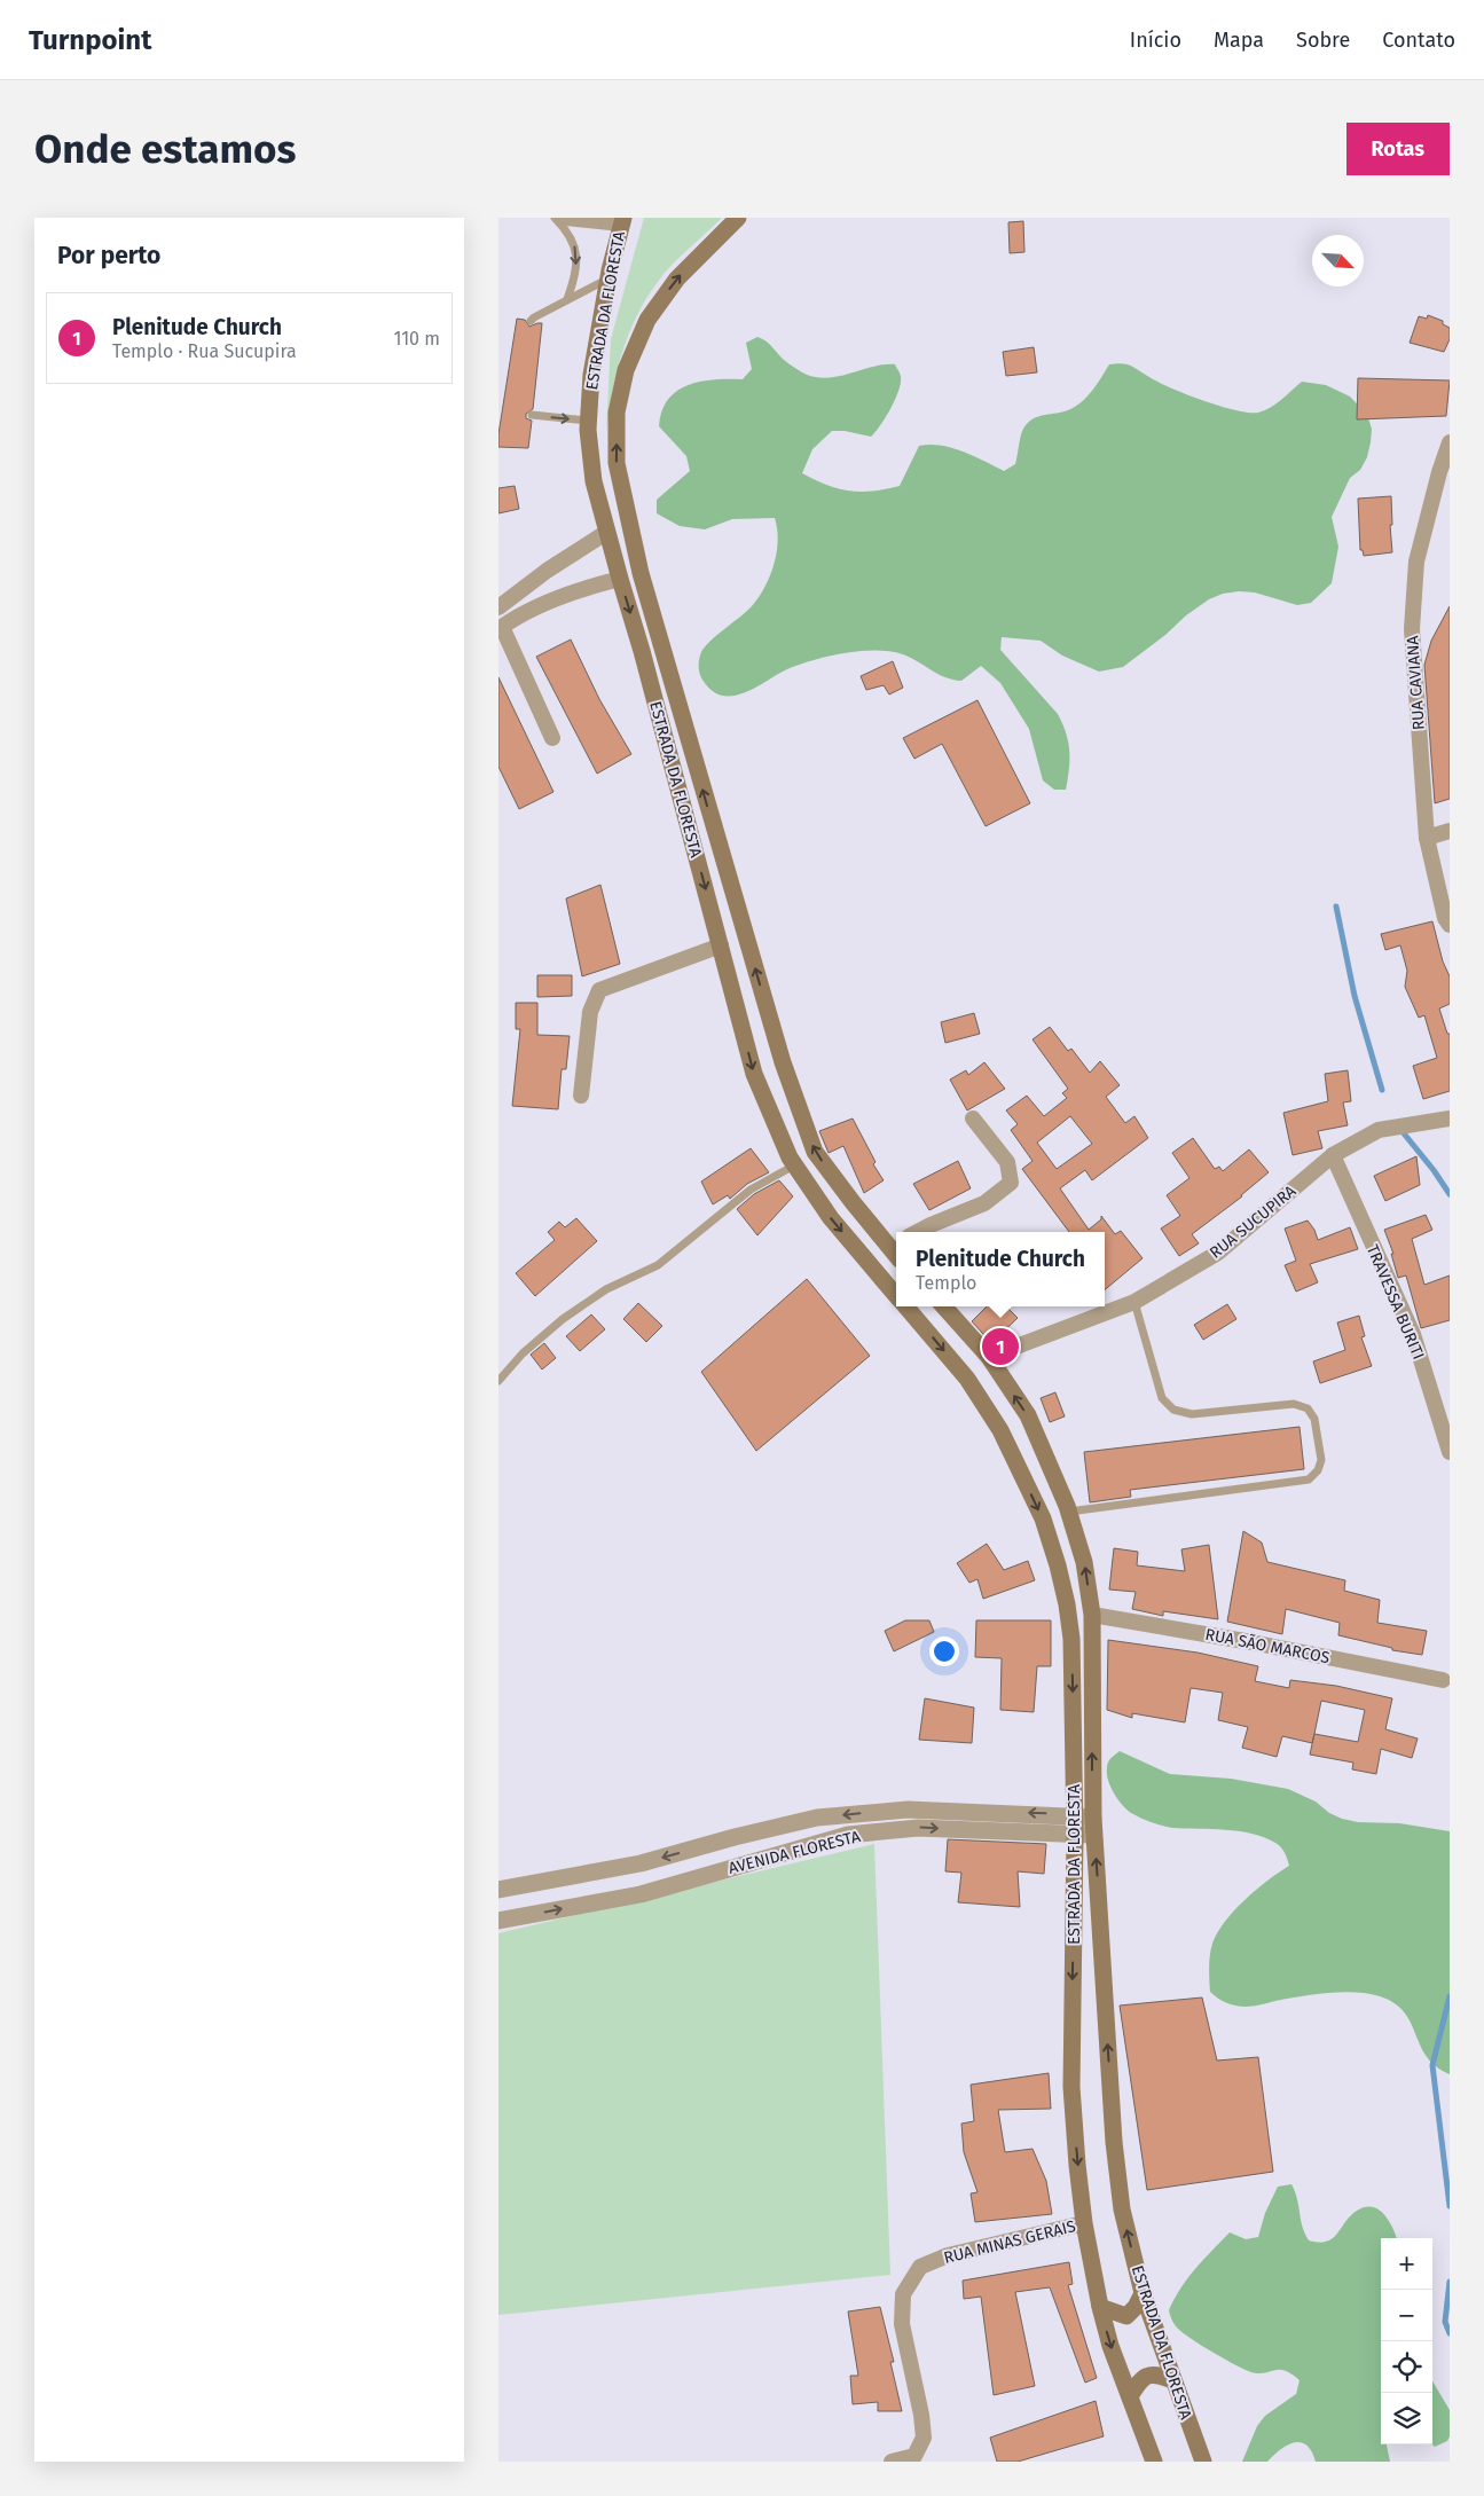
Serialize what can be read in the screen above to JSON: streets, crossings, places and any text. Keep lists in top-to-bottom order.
{
  "streets": {
    "main road": ["ESTRADA DA FLORESTA"],
    "street": [
      "RUA CAVIANA",
      "RUA SUCUPIRA",
      "TRAVESSA BURITI",
      "RUA SÃO MARCOS",
      "AVENIDA FLORESTA",
      "RUA MINAS GERAIS"
    ]
  },
  "crossings": [
    ["ESTRADA DA FLORESTA", "RUA SUCUPIRA"],
    ["ESTRADA DA FLORESTA", "RUA SÃO MARCOS"],
    ["ESTRADA DA FLORESTA", "AVENIDA FLORESTA"],
    ["ESTRADA DA FLORESTA", "RUA MINAS GERAIS"],
    ["RUA SUCUPIRA", "TRAVESSA BURITI"]
  ],
  "north": "bottom right",
  "page": {
    "header": "Turnpoint",
    "nav": [
      "Início",
      "Mapa",
      "Sobre",
      "Contato"
    ],
    "buttons": "Rotas",
    "title": "Onde estamos",
    "heading": "Por perto",
    "list": [
      {
        "mark": "1",
        "name": "Plenitude Church",
        "note": "Templo · Rua Sucupira",
        "value": "110 m"
      }
    ],
    "popup": ["Plenitude Church", "Templo"],
    "pins": "1",
    "map_buttons": ["+", "−"]
  }
}
